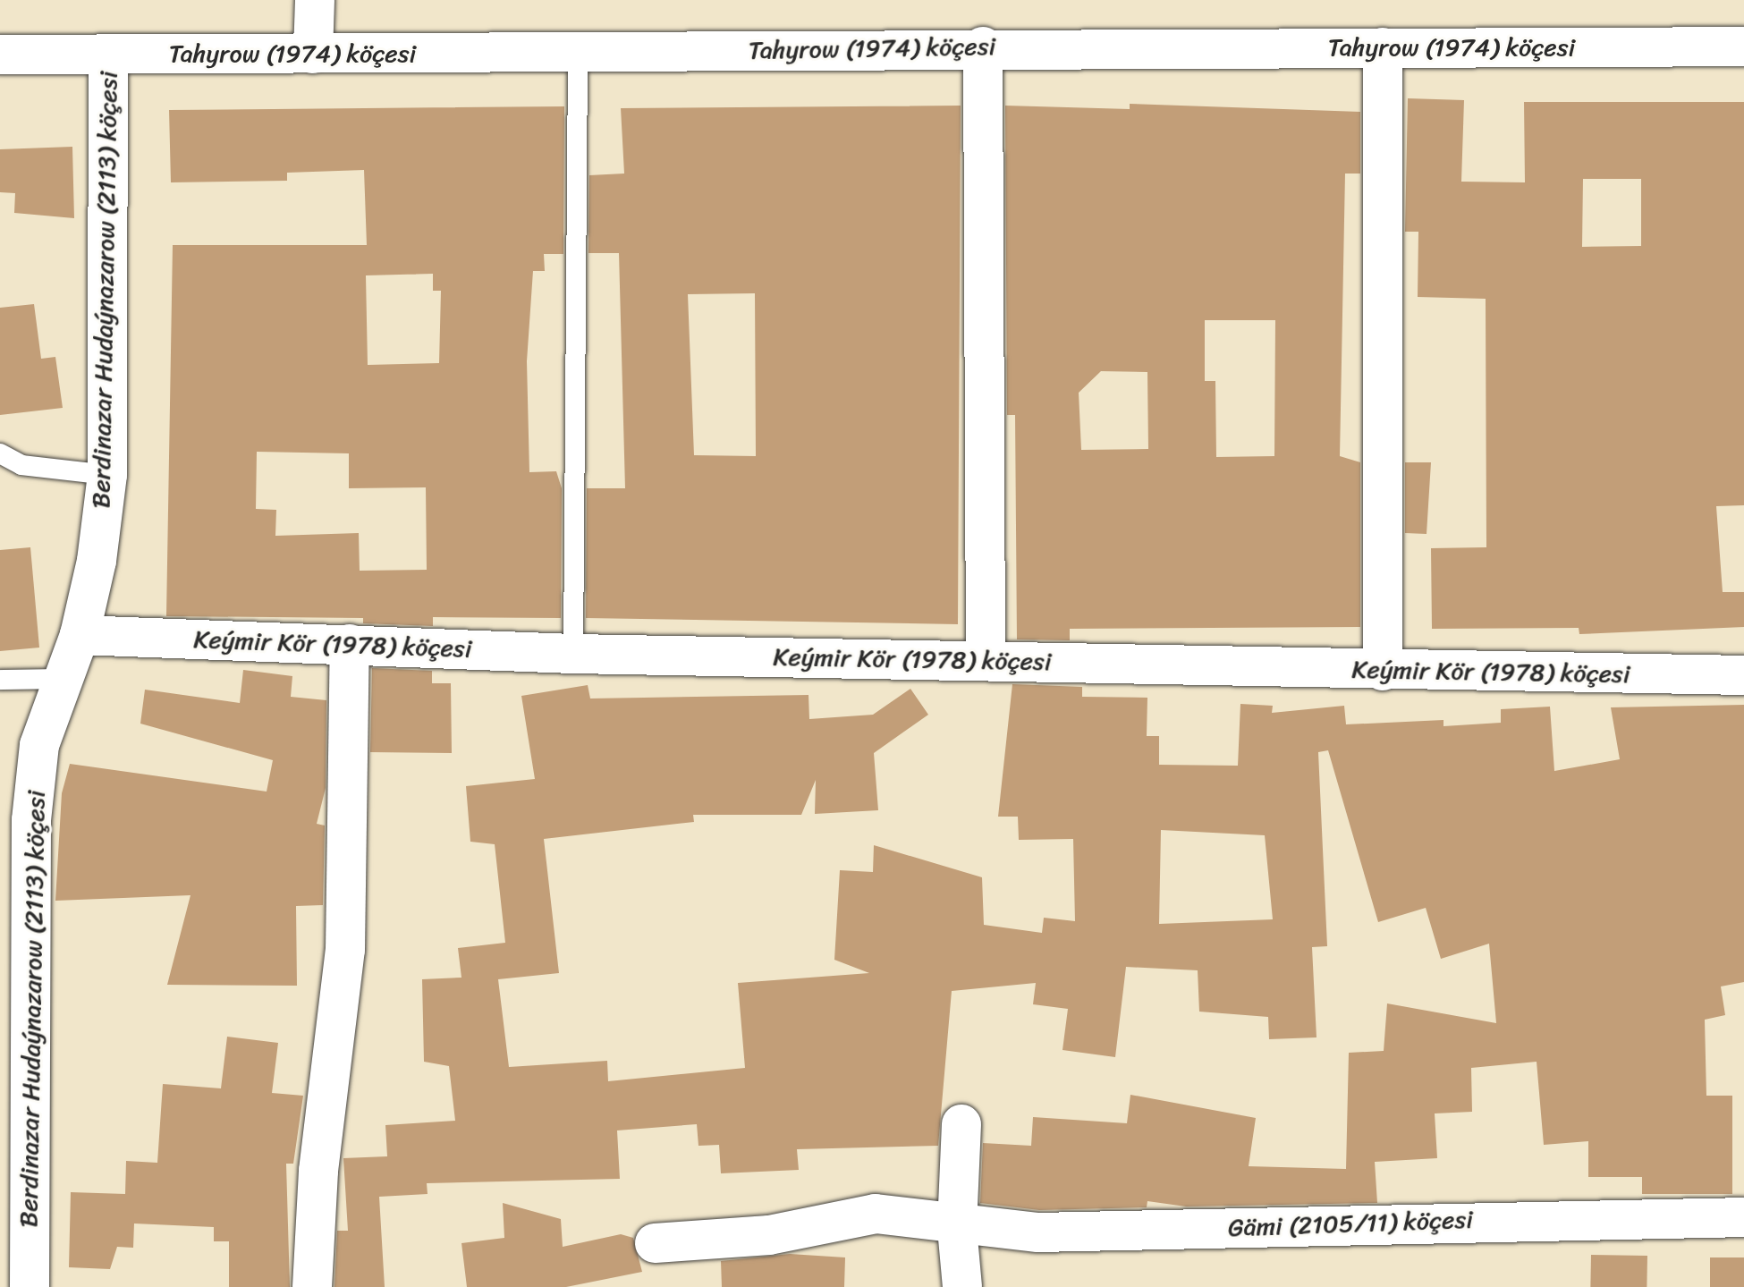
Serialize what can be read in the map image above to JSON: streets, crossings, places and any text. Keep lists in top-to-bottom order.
{
  "streets": {
    "street": [
      "Tahyrow (1974) köçesi",
      "Berdinazar Hudaýnazarow (2113) köçesi",
      "Keýmir Kör (1978) köçesi",
      "Gämi (2105/11) köçesi"
    ]
  },
  "crossings": [
    ["Tahyrow (1974) köçesi", "Berdinazar Hudaýnazarow (2113) köçesi"],
    ["Berdinazar Hudaýnazarow (2113) köçesi", "Keýmir Kör (1978) köçesi"]
  ]
}
